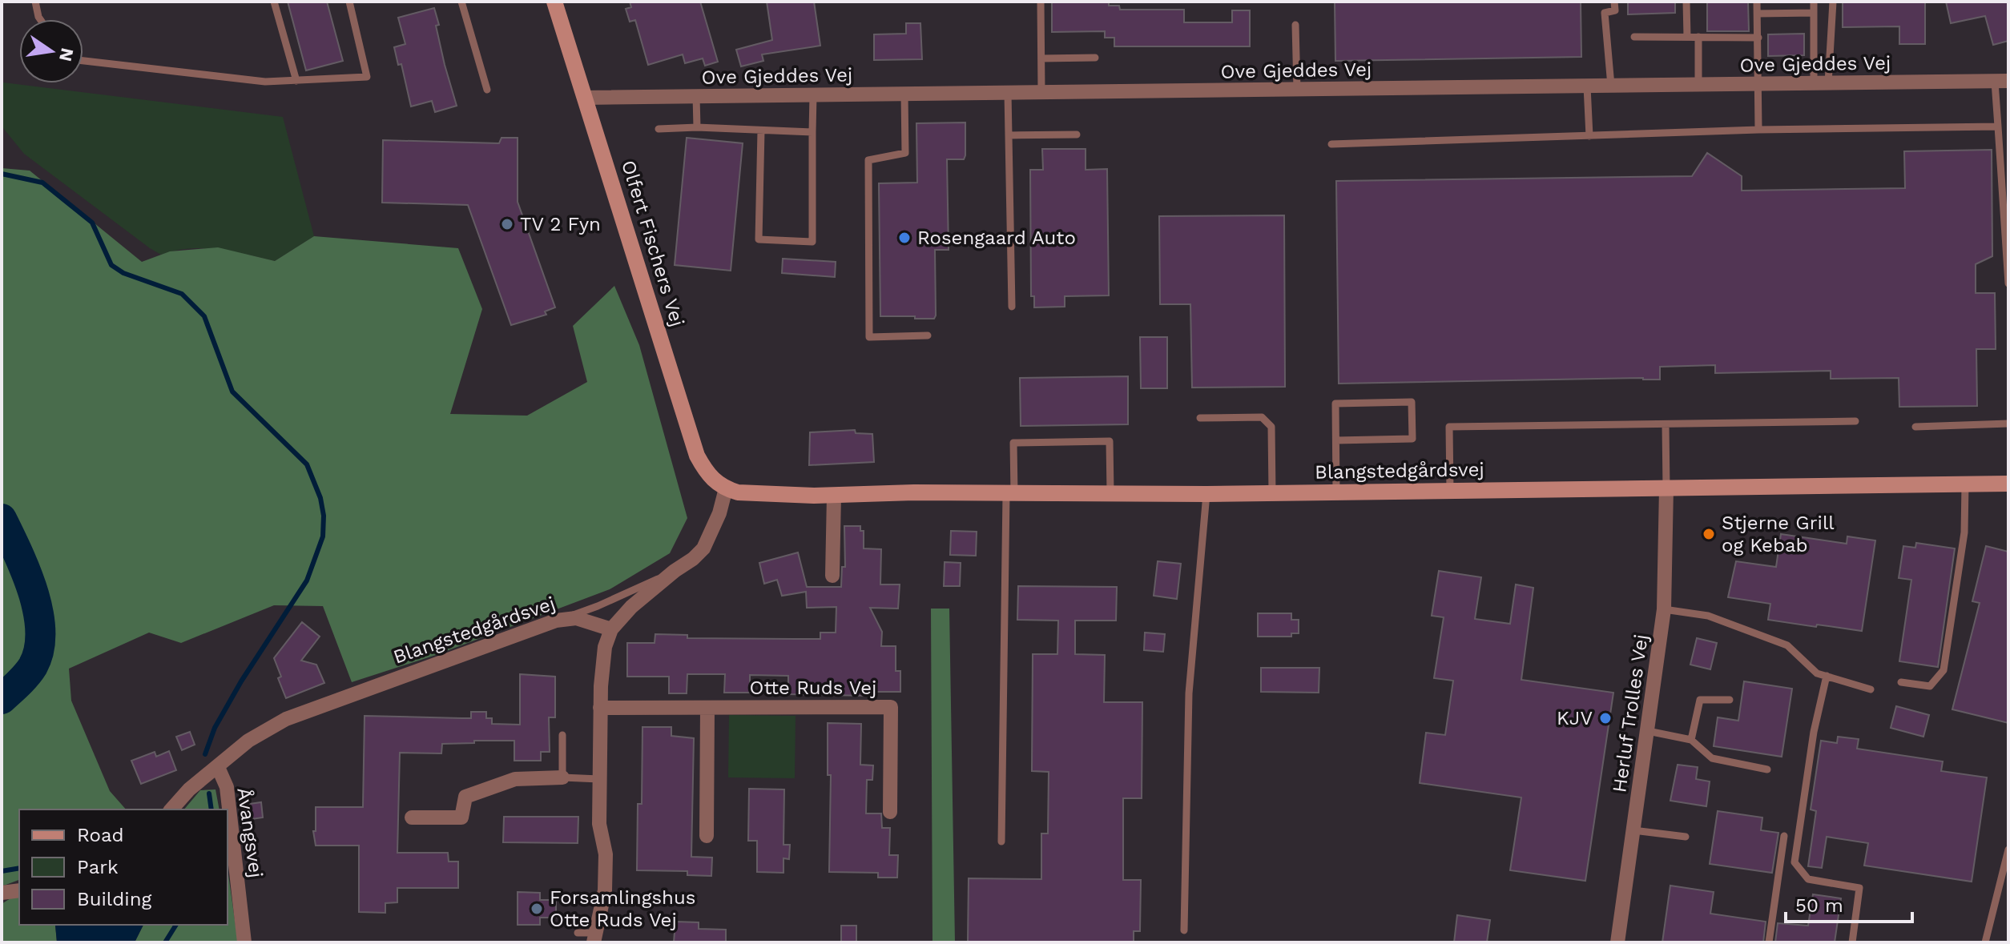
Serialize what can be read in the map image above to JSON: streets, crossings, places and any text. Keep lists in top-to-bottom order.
{
  "streets": {
    "street": [
      "Ove Gjeddes Vej",
      "Olfert Fischers Vej",
      "Blangstedgårdsvej",
      "Otte Ruds Vej",
      "Herluf Trolles Vej",
      "Åvangsvej"
    ]
  },
  "crossings": [
    ["Ove Gjeddes Vej", "Olfert Fischers Vej"],
    ["Olfert Fischers Vej", "Blangstedgårdsvej"],
    ["Blangstedgårdsvej", "Herluf Trolles Vej"],
    ["Blangstedgårdsvej", "Åvangsvej"]
  ],
  "places": [
    "TV 2 Fyn",
    "Rosengaard Auto",
    "Stjerne Grill og Kebab",
    "KJV",
    "Forsamlingshus Otte Ruds Vej"
  ],
  "legend": ["Road", "Park", "Building"],
  "scale_bar": "50 m",
  "north": "right"
}
